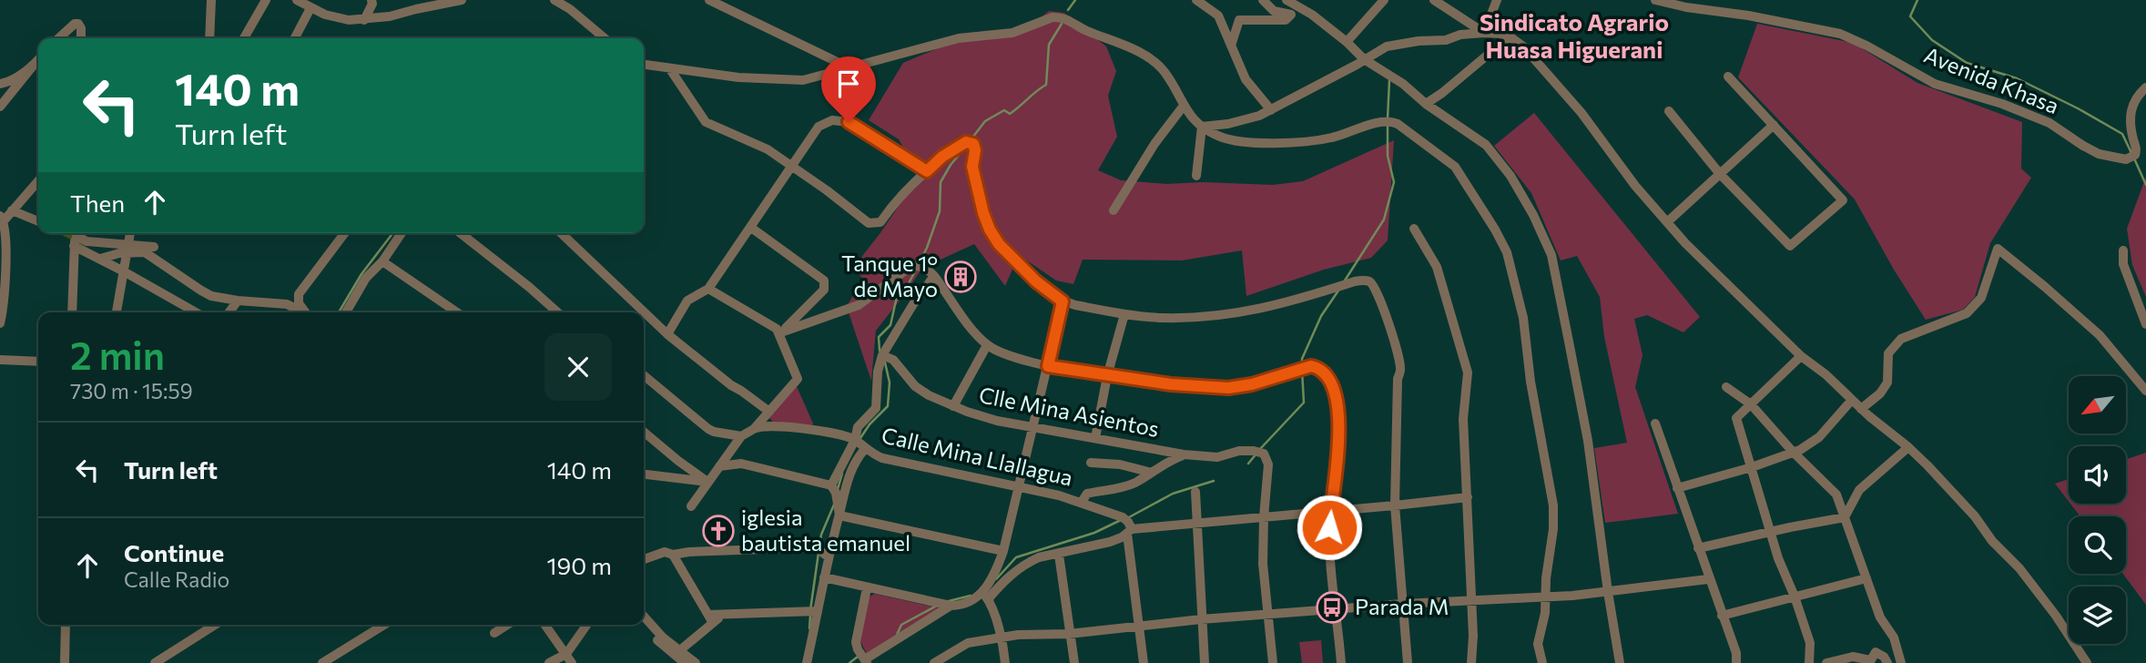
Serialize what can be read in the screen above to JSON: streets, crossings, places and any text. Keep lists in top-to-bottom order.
{
  "streets": {
    "street": ["Avenida Khasa", "Clle Mina Asientos", "Calle Mina Llallagua"]
  },
  "districts": ["Sindicato Agrario Huasa Higuerani"],
  "places": {
    "building": ["Tanque 1° de Mayo"],
    "church": ["iglesia bautista emanuel"],
    "bus stop": ["Parada M"]
  },
  "north": "bottom left",
  "page": {
    "turn": ["140 m", "Turn left"],
    "then": "Then",
    "heading": ["2 min", "730 m · 15:59"],
    "list": [
      {
        "name": "Turn left",
        "value": "140 m"
      },
      {
        "name": "Continue",
        "note": "Calle Radio",
        "value": "190 m"
      }
    ]
  }
}
